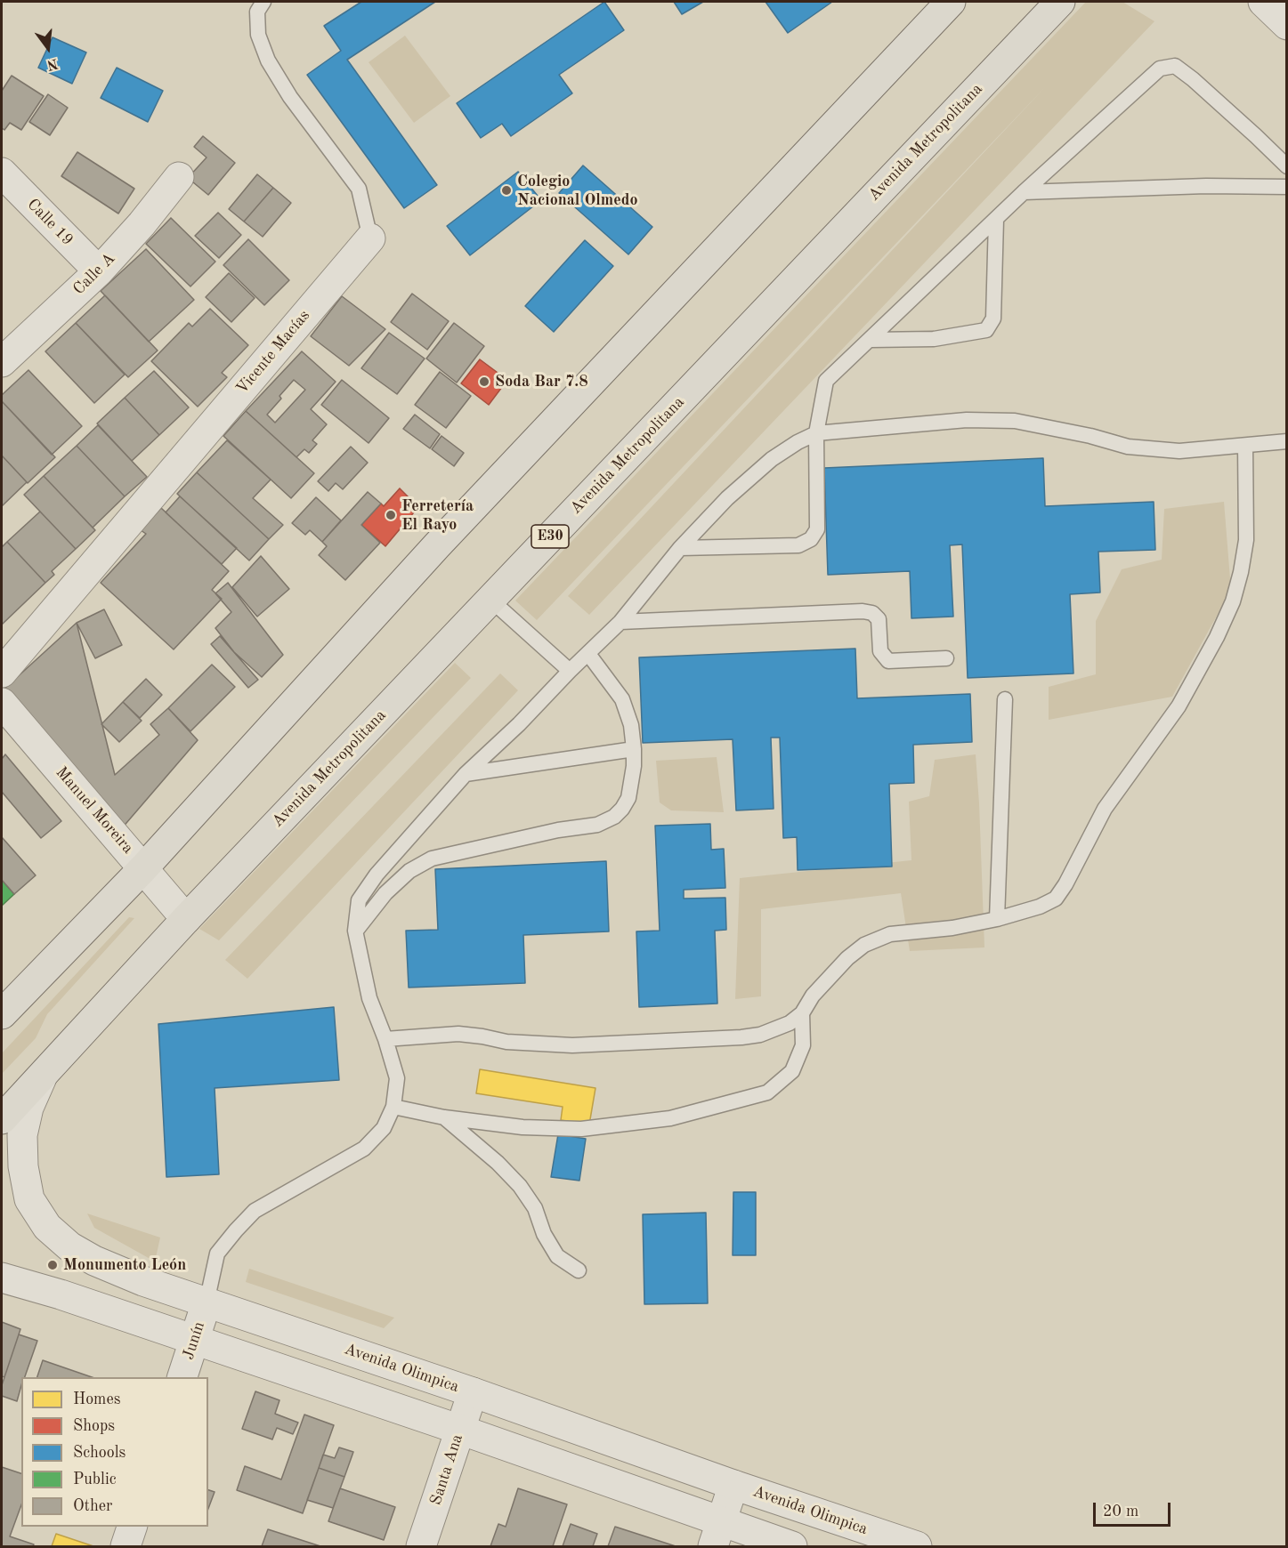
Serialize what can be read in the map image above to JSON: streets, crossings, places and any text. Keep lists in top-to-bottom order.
{
  "streets": {
    "highway": ["Avenida Metropolitana", "E30"],
    "street": [
      "Calle 19",
      "Calle A",
      "Vicente Macías",
      "Manuel Moreira",
      "Junín",
      "Avenida Olimpica",
      "Santa Ana"
    ]
  },
  "crossings": [
    ["Avenida Metropolitana", "E30"],
    ["Avenida Metropolitana", "Manuel Moreira"],
    ["Avenida Metropolitana", "Avenida Olimpica"],
    ["Calle 19", "Calle A"],
    ["E30", "Avenida Olimpica"],
    ["Junín", "Avenida Olimpica"],
    ["Avenida Olimpica", "Santa Ana"]
  ],
  "places": [
    "Colegio Nacional Olmedo",
    "Soda Bar 7.8",
    "Ferretería El Rayo",
    "Monumento León"
  ],
  "legend": [
    "Homes",
    "Shops",
    "Schools",
    "Public",
    "Other"
  ],
  "scale_bar": "20 m",
  "north": "bottom"
}
